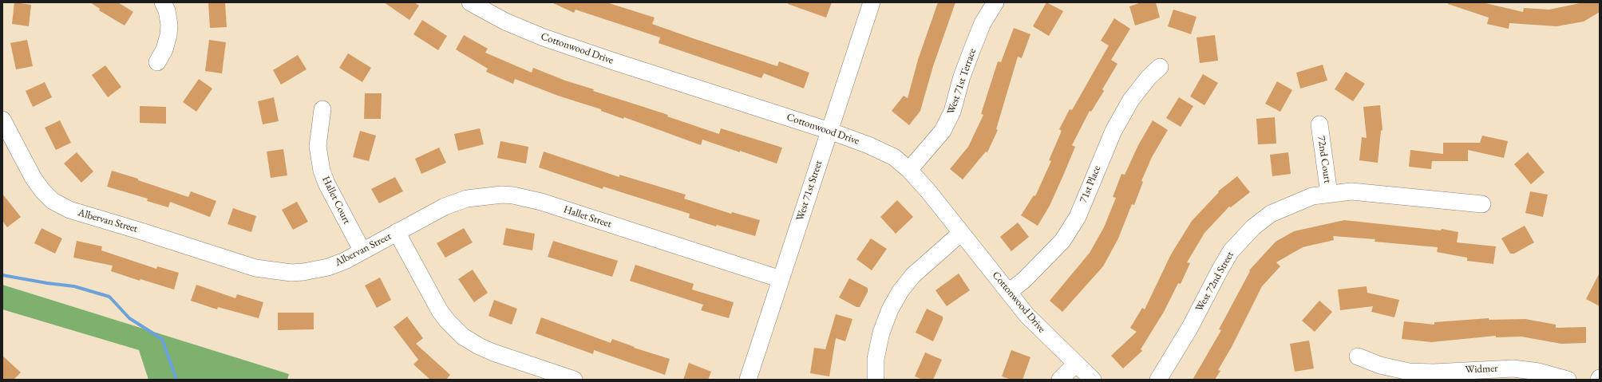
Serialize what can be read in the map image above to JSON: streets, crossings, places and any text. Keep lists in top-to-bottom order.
{
  "streets": {
    "street": [
      "Cottonwood Drive",
      "West 71st Terrace",
      "72nd Court",
      "71st Place",
      "West 71st Street",
      "Hallet Court",
      "Hallet Street",
      "Albervan Street",
      "West 72nd Street",
      "Widmer"
    ]
  },
  "crossings": [
    ["Cottonwood Drive", "West 71st Terrace"],
    ["Cottonwood Drive", "71st Place"],
    ["Cottonwood Drive", "West 71st Street"],
    ["72nd Court", "West 72nd Street"],
    ["West 71st Street", "Hallet Street"],
    ["Hallet Court", "Albervan Street"],
    ["Hallet Street", "Albervan Street"]
  ]
}
